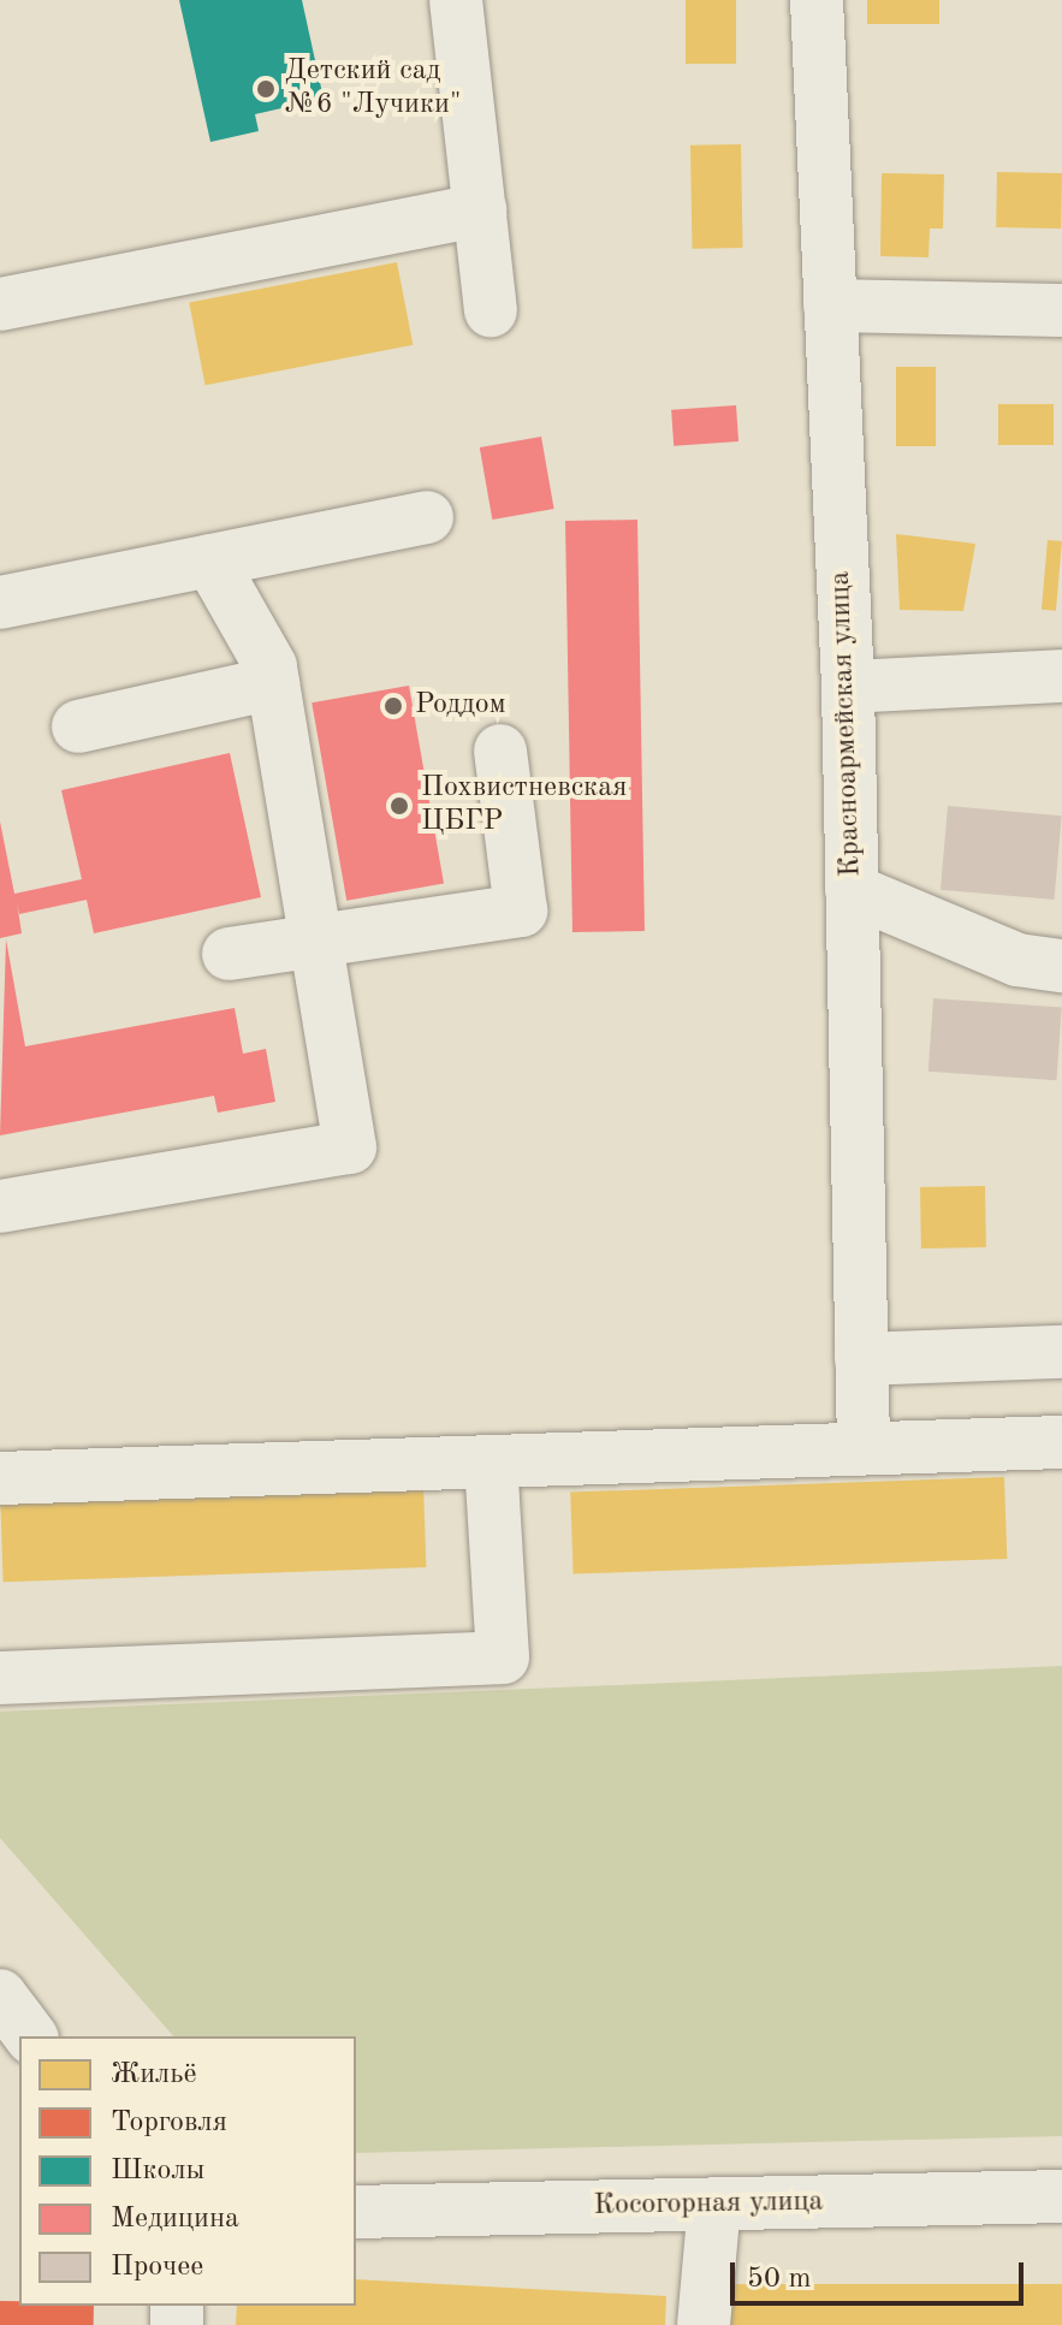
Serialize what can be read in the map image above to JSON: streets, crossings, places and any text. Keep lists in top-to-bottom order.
{
  "streets": {
    "street": ["Красноармейская улица", "Косогорная улица"]
  },
  "places": ["Детский сад №6 \"Лучики\"", "Роддом", "Похвистневская ЦБГР"],
  "legend": [
    "Жильё",
    "Торговля",
    "Школы",
    "Медицина",
    "Прочее"
  ],
  "scale_bar": "50 m"
}
